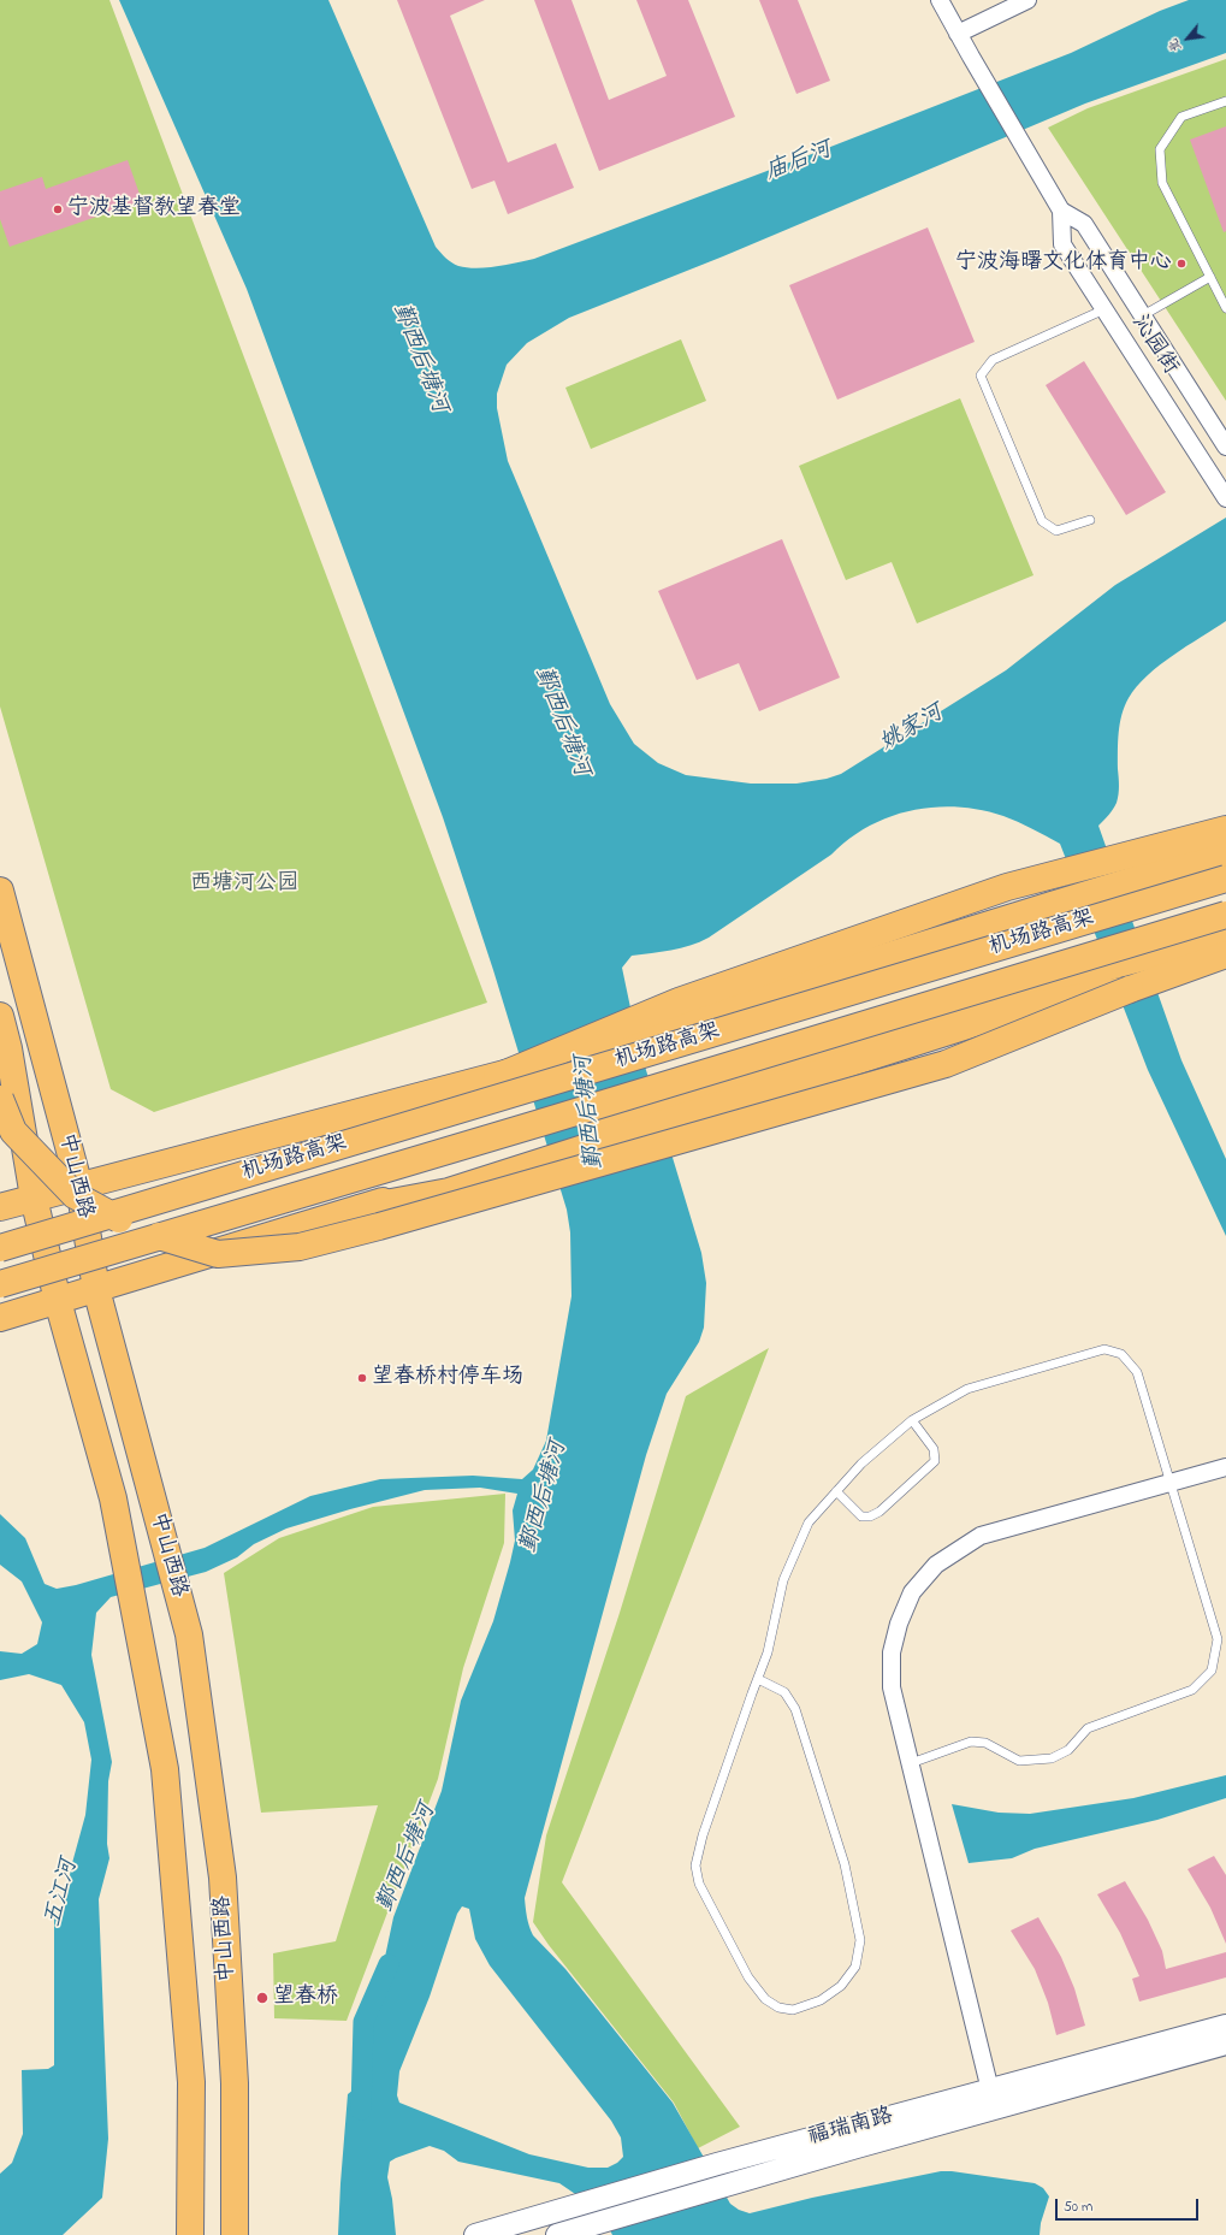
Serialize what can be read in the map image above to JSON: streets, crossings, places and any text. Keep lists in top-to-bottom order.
{
  "streets": {
    "main road": ["机场路高架", "中山西路"],
    "street": ["沁园街", "福瑞南路"]
  },
  "water": [
    "庙后河",
    "鄞西后塘河",
    "姚家河",
    "五江河"
  ],
  "parks": ["西塘河公园"],
  "places": [
    "宁波基督教望春堂",
    "宁波海曙文化体育中心",
    "望春桥村停车场",
    "望春桥"
  ],
  "scale_bar": "50 m",
  "north": "bottom left"
}
